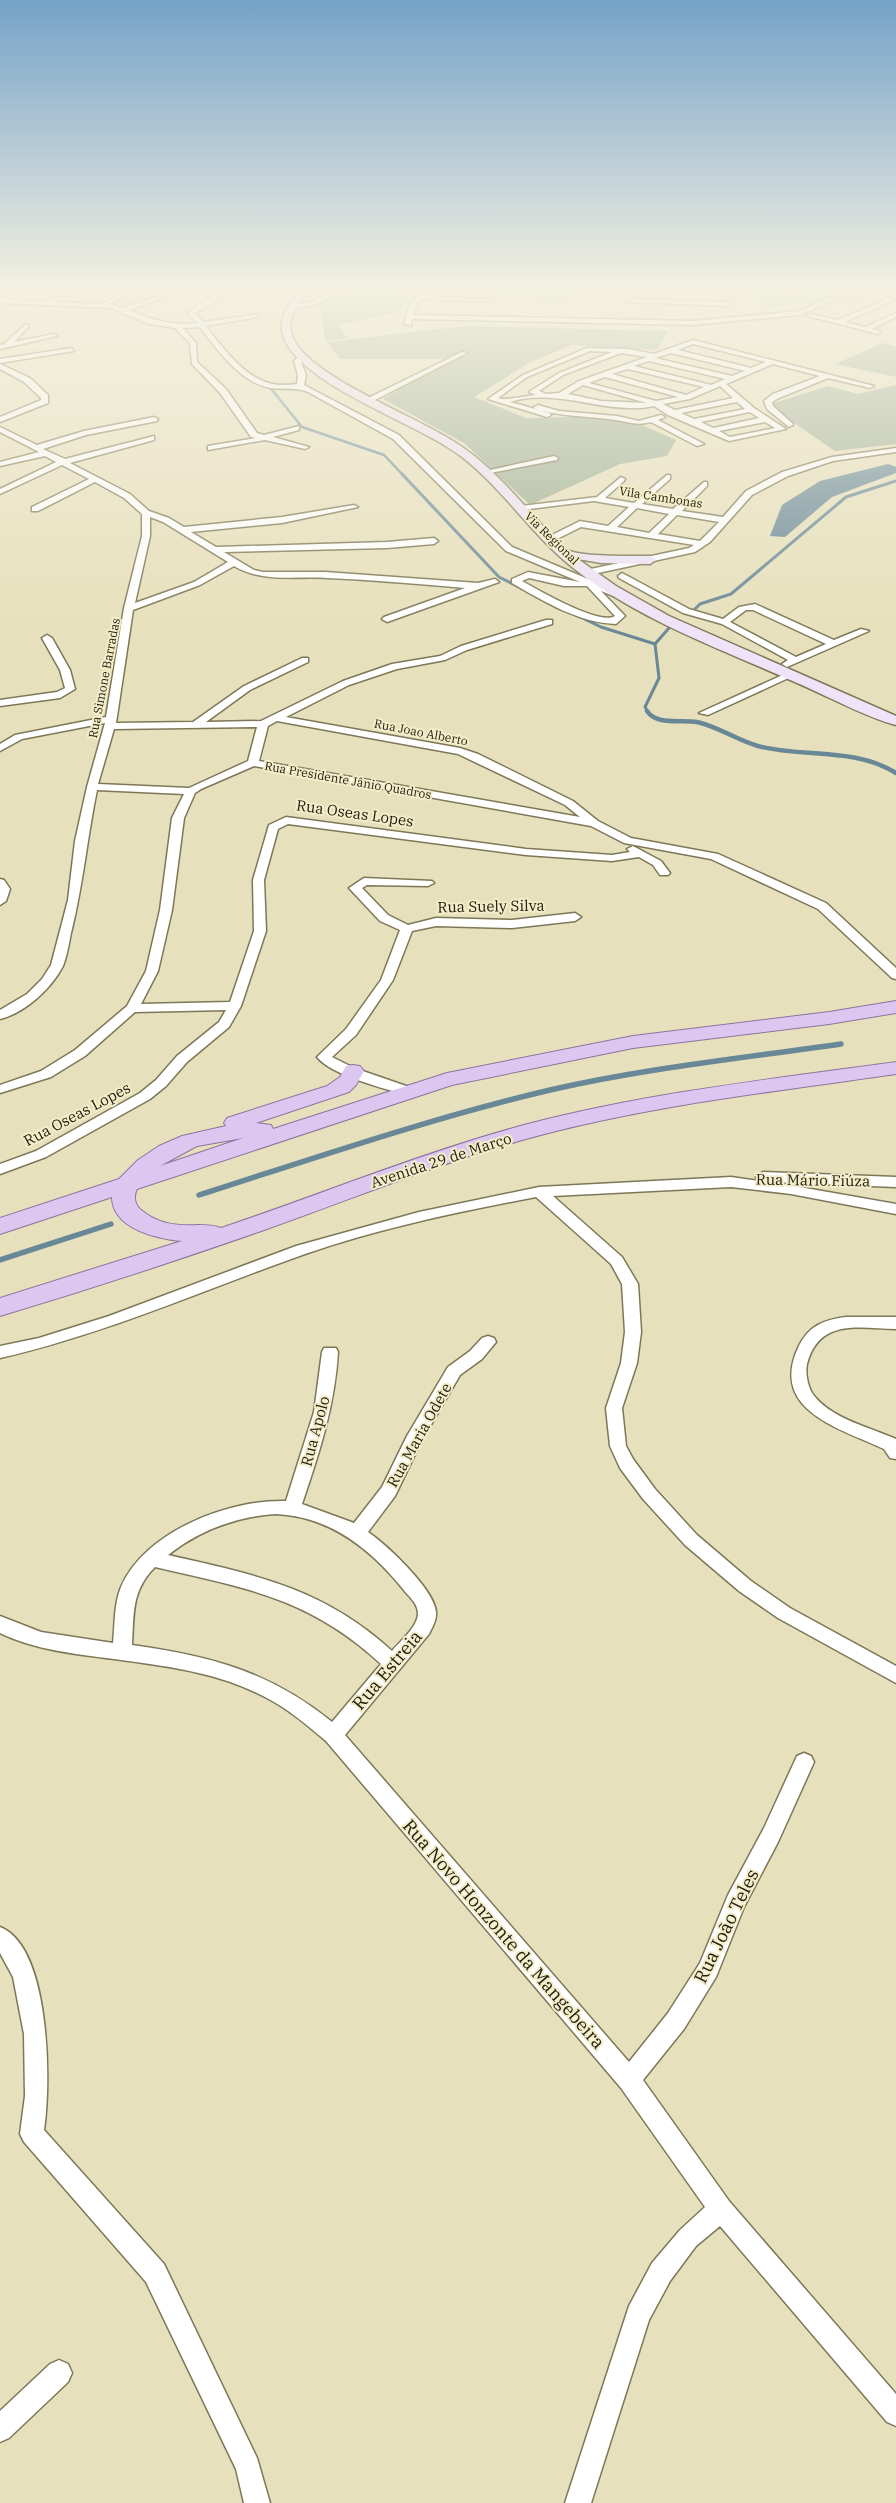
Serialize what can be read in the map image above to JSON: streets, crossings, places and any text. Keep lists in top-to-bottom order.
{
  "streets": {
    "main road": ["Via Regional", "Avenida 29 de Março"],
    "street": [
      "Vila Cambonas",
      "Rua Simone Barradas",
      "Rua Joao Alberto",
      "Rua Presidente Jânio Quadros",
      "Rua Oseas Lopes",
      "Rua Suely Silva",
      "Rua Mário Fiúza",
      "Rua Apolo",
      "Rua Maria Odete",
      "Rua Estreia",
      "Rua João Teles",
      "Rua Novo Honzonte da Mangebeira"
    ]
  },
  "crossings": [
    ["Vila Cambonas", "Via Regional"],
    ["Rua Joao Alberto", "Rua Presidente Jânio Quadros"],
    ["Rua Apolo", "Rua Estreia"],
    ["Rua Maria Odete", "Rua Estreia"],
    ["Rua Estreia", "Rua Novo Honzonte da Mangebeira"],
    ["Rua João Teles", "Rua Novo Honzonte da Mangebeira"]
  ]
}
